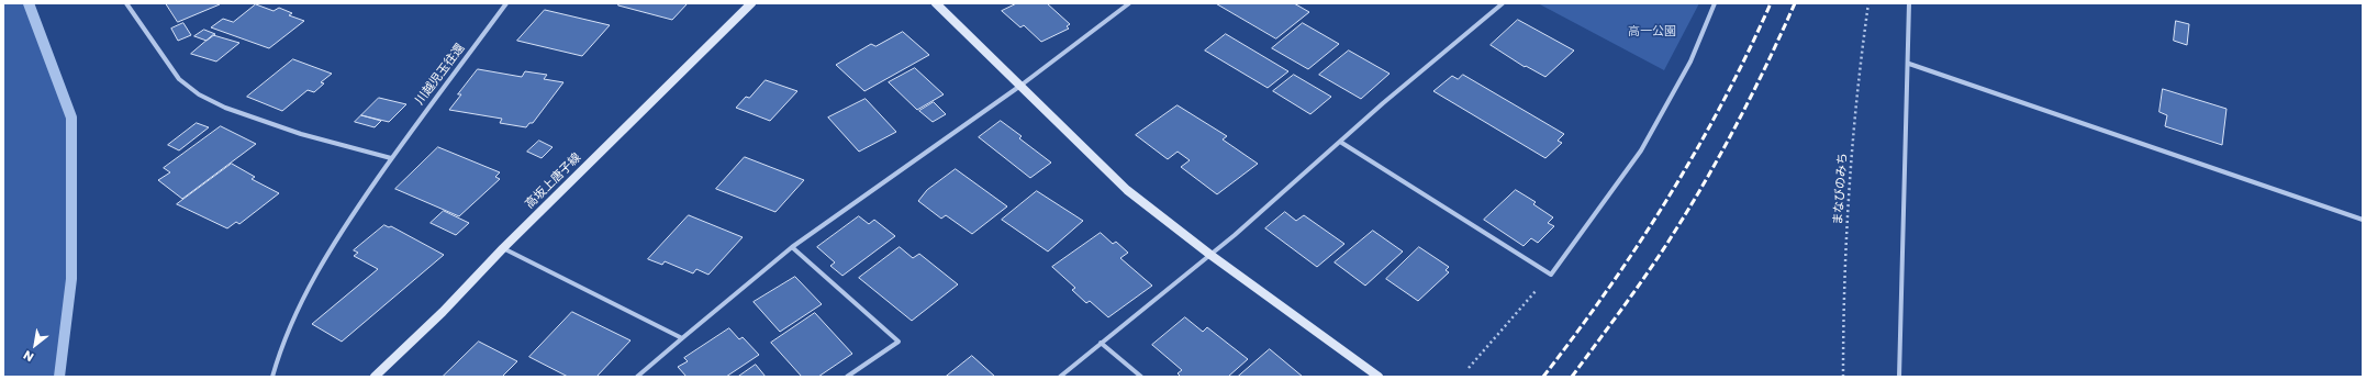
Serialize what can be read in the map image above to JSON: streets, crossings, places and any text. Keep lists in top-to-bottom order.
{
  "streets": {
    "street": ["川越児玉往還", "高坂上唐子線"],
    "path": ["まなびのみち"]
  },
  "parks": ["高一公園"],
  "north": "bottom left"
}
